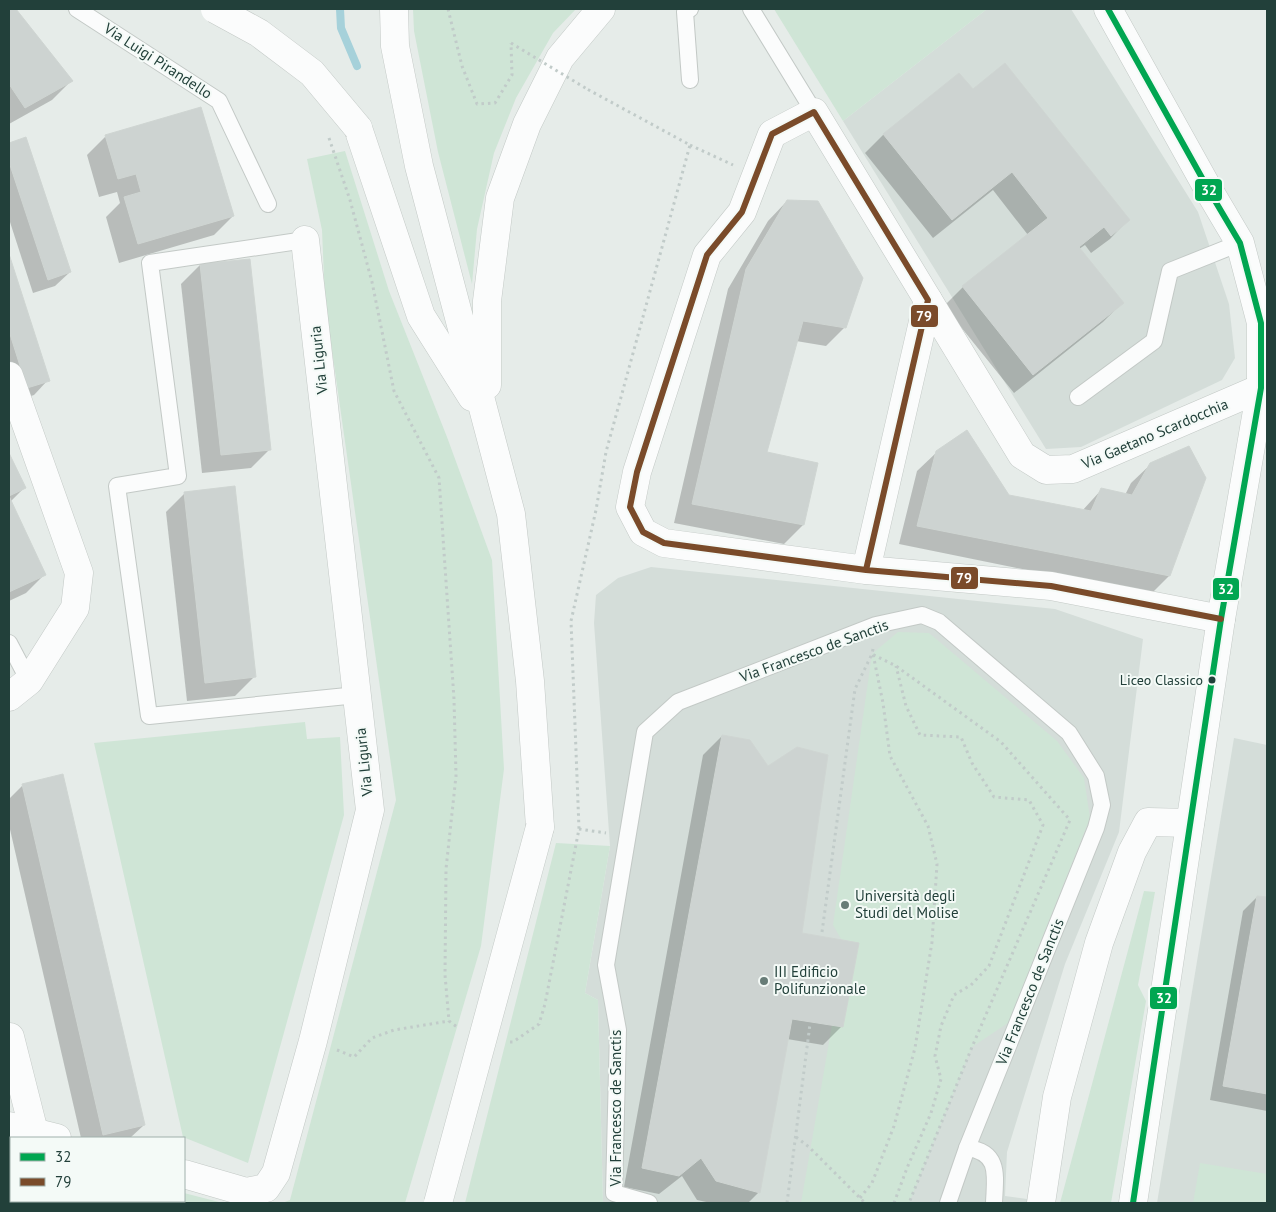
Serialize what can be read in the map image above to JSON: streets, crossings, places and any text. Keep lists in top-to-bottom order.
{
  "streets": {
    "street": ["Via Liguria", "Via Gaetano Scardocchia"],
    "lane": ["Via Luigi Pirandello", "Via Francesco de Sanctis"]
  },
  "places": ["Liceo Classico", "Università degli Studi del Molise", "III Edificio Polifunzionale"],
  "lines": ["transit line 32", "transit line 79"],
  "legend": ["32", "79"]
}
